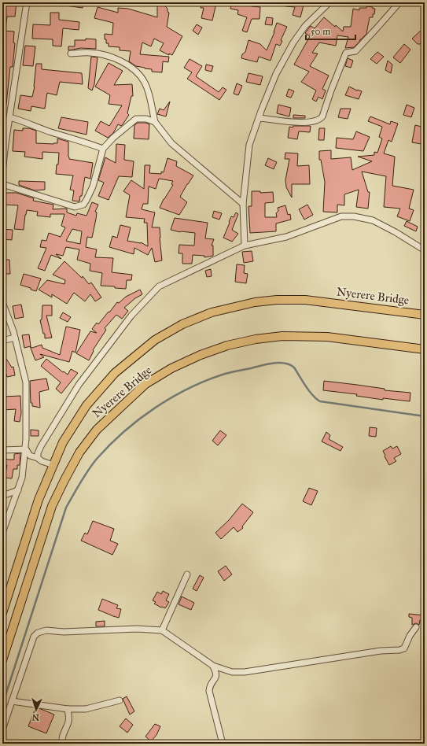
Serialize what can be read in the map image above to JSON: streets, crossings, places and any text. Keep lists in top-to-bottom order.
{
  "streets": {
    "main road": ["Nyerere Bridge"]
  },
  "scale_bar": "50 m",
  "north": "bottom"
}
